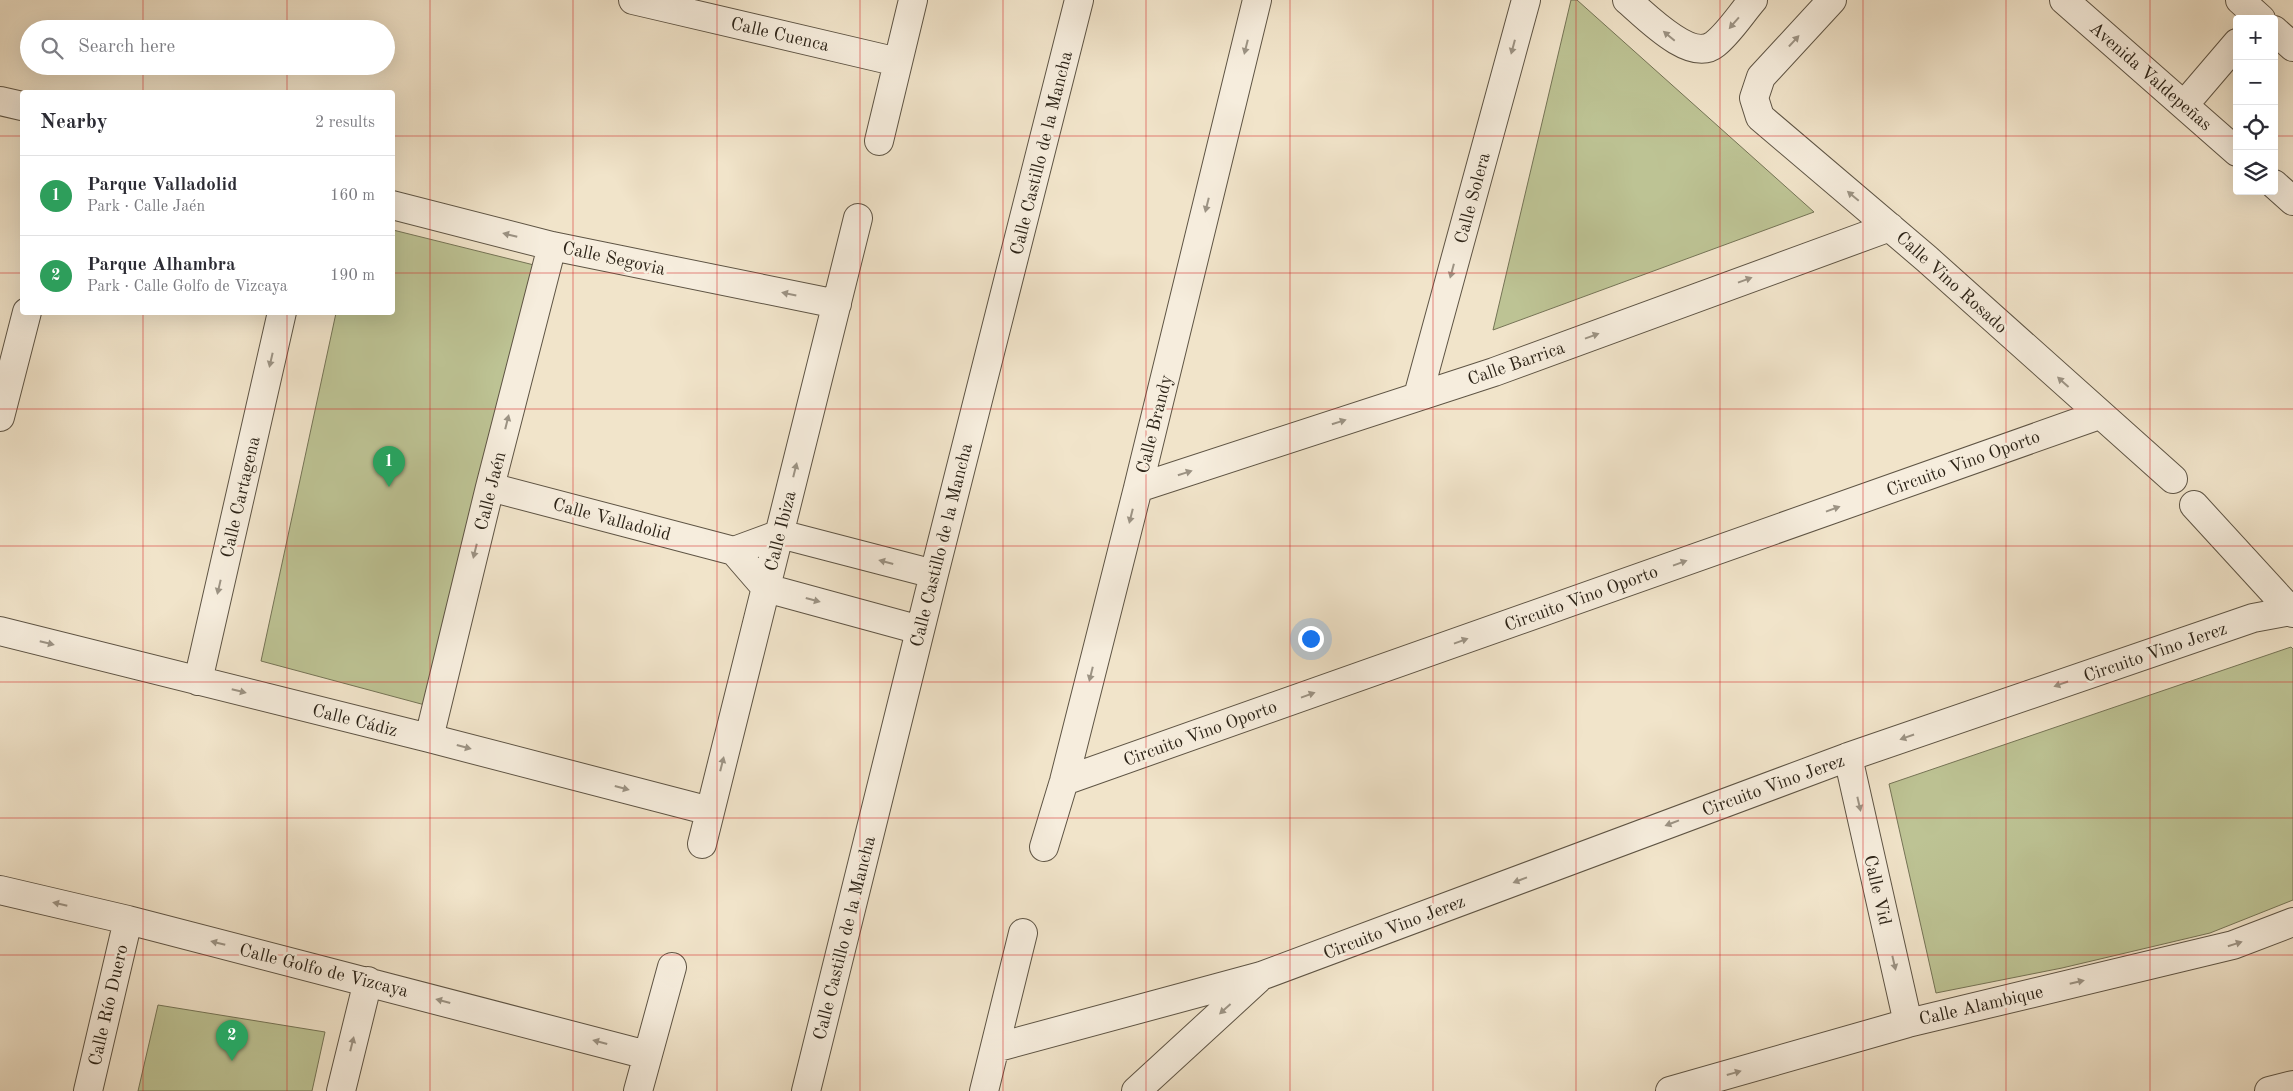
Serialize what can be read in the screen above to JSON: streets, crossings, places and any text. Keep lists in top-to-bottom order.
{
  "streets": {
    "street": [
      "Calle Cuenca",
      "Avenida Valdepeñas",
      "Calle Castillo de la Mancha",
      "Calle Solera",
      "Calle Segovia",
      "Calle Vino Rosado",
      "Calle Barrica",
      "Calle Brandy",
      "Circuito Vino Oporto",
      "Calle Jaén",
      "Calle Cartagena",
      "Calle Valladolid",
      "Calle Ibiza",
      "Circuito Vino Jerez",
      "Calle Cádiz",
      "Calle Vid",
      "Calle Golfo de Vizcaya",
      "Calle Río Duero",
      "Calle Alambique"
    ]
  },
  "crossings": [
    ["Calle Solera", "Calle Barrica"],
    ["Calle Segovia", "Calle Jaén"],
    ["Calle Segovia", "Calle Ibiza"],
    ["Calle Vino Rosado", "Calle Barrica"],
    ["Calle Vino Rosado", "Circuito Vino Oporto"],
    ["Calle Barrica", "Calle Brandy"],
    ["Calle Brandy", "Circuito Vino Oporto"],
    ["Calle Jaén", "Calle Valladolid"],
    ["Calle Jaén", "Calle Cádiz"],
    ["Calle Cartagena", "Calle Cádiz"],
    ["Calle Ibiza", "Calle Cádiz"],
    ["Circuito Vino Jerez", "Calle Vid"],
    ["Calle Vid", "Calle Alambique"],
    ["Calle Golfo de Vizcaya", "Calle Río Duero"]
  ],
  "one_way": [
    "Calle Solera",
    "Calle Segovia",
    "Calle Vino Rosado",
    "Calle Barrica",
    "Calle Brandy",
    "Circuito Vino Oporto",
    "Calle Cartagena",
    "Calle Ibiza",
    "Circuito Vino Jerez",
    "Calle Cádiz",
    "Calle Vid",
    "Calle Golfo de Vizcaya",
    "Calle Alambique"
  ],
  "page": {
    "map_buttons": ["+", "−"],
    "search": "Search here",
    "heading": ["Nearby", "2 results"],
    "list": [
      {
        "mark": "1",
        "name": "Parque Valladolid",
        "note": "Park · Calle Jaén",
        "value": "160 m"
      },
      {
        "mark": "2",
        "name": "Parque Alhambra",
        "note": "Park · Calle Golfo de Vizcaya",
        "value": "190 m"
      }
    ],
    "pins": ["1", "2"]
  }
}
